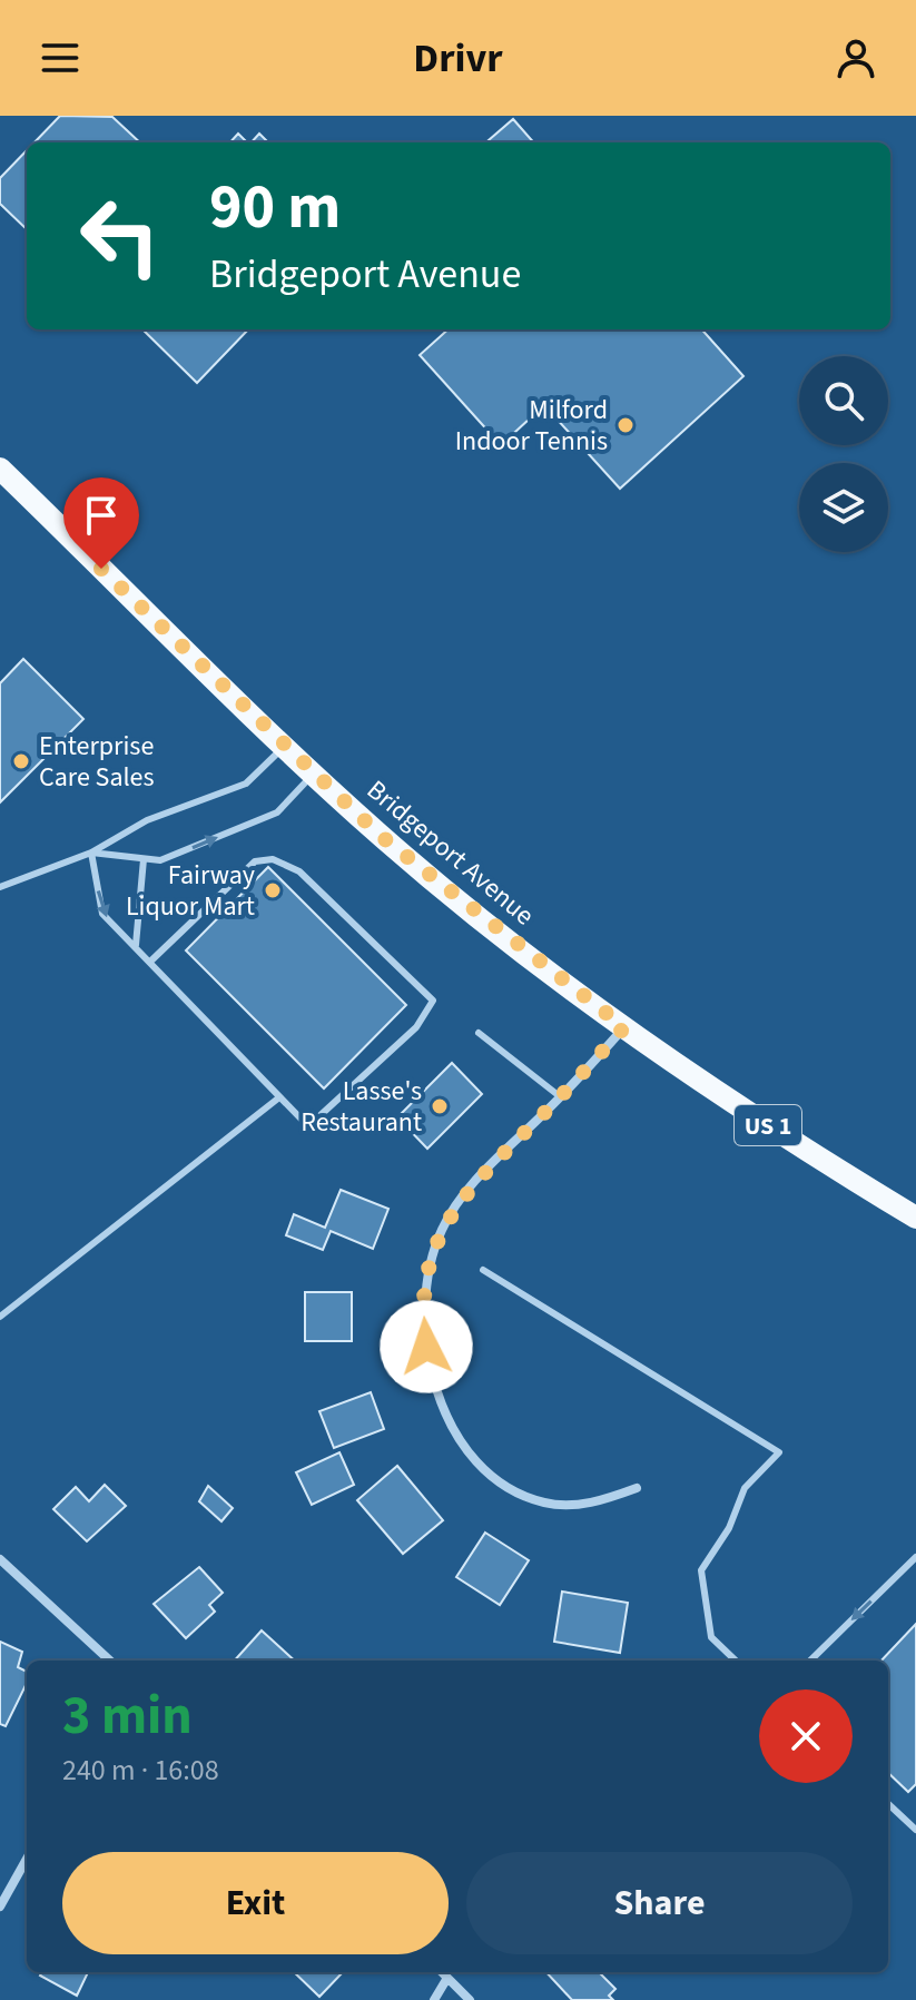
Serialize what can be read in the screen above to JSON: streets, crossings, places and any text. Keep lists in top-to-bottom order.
{
  "streets": {
    "main road": ["Bridgeport Avenue", "US 1"]
  },
  "places": [
    "Milford Indoor Tennis",
    "Enterprise Care Sales",
    "Fairway Liquor Mart",
    "Lasse's Restaurant"
  ],
  "page": {
    "header": "Drivr",
    "turn": ["90 m", "Bridgeport Avenue"],
    "heading": ["3 min", "240 m · 16:08"],
    "buttons": ["Exit", "Share"]
  }
}
